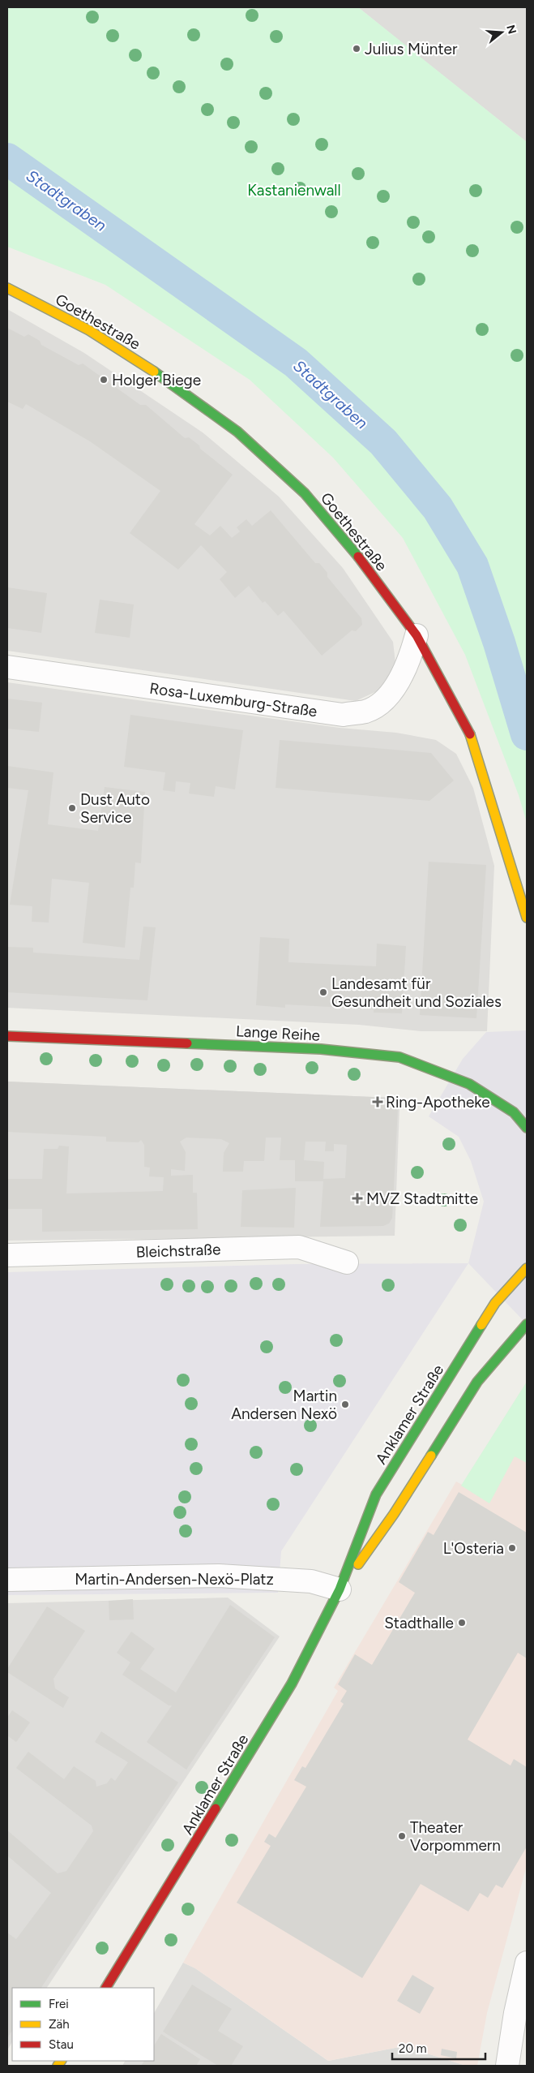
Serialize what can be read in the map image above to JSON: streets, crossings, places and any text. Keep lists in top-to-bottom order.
{
  "streets": {
    "main road": ["Goethestraße", "Lange Reihe", "Anklamer Straße"],
    "street": ["Rosa-Luxemburg-Straße", "Bleichstraße", "Martin-Andersen-Nexö-Platz"]
  },
  "crossings": [
    ["Goethestraße", "Rosa-Luxemburg-Straße"],
    ["Anklamer Straße", "Martin-Andersen-Nexö-Platz"]
  ],
  "water": ["Stadtgraben"],
  "parks": ["Kastanienwall"],
  "places": {
    "other": [
      "Julius Münter",
      "Holger Biege",
      "Dust Auto Service",
      "Landesamt für Gesundheit und Soziales",
      "Martin Andersen Nexö",
      "L'Osteria",
      "Stadthalle",
      "Theater Vorpommern"
    ],
    "health": ["Ring-Apotheke", "MVZ Stadtmitte"]
  },
  "legend": ["Frei", "Zäh", "Stau"],
  "scale_bar": "20 m",
  "north": "right"
}
